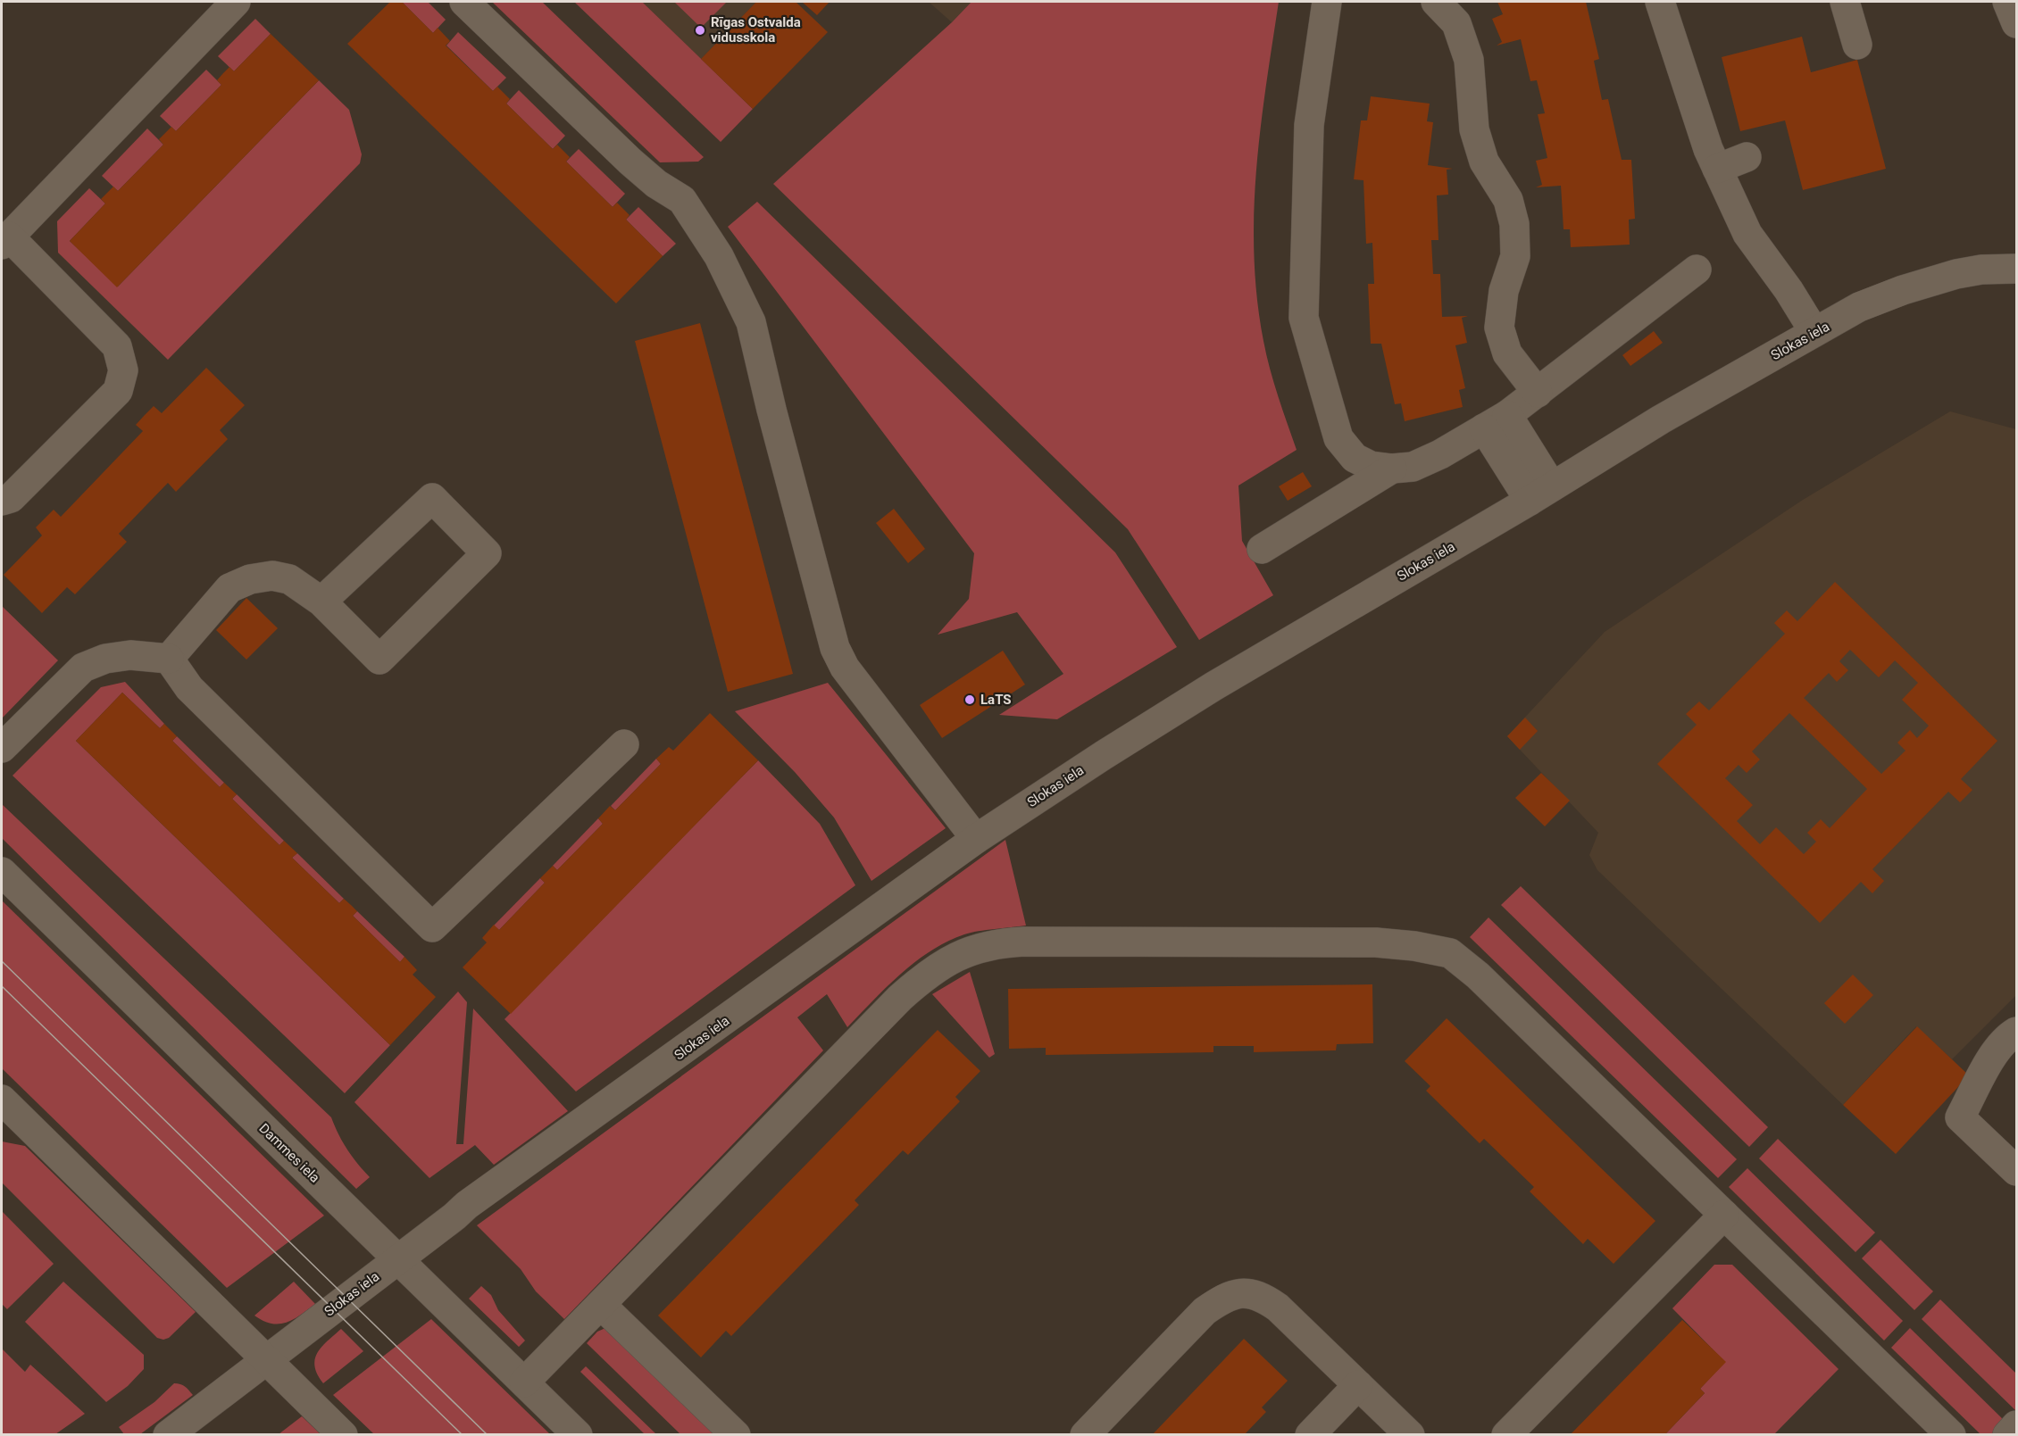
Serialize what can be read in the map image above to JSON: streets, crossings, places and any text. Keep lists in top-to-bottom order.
{
  "streets": {
    "street": ["Slokas iela", "Dammes iela"]
  },
  "crossings": [
    ["Slokas iela", "Dammes iela"]
  ],
  "places": ["Rīgas Ostvalda vidusskola", "LaTS"]
}
